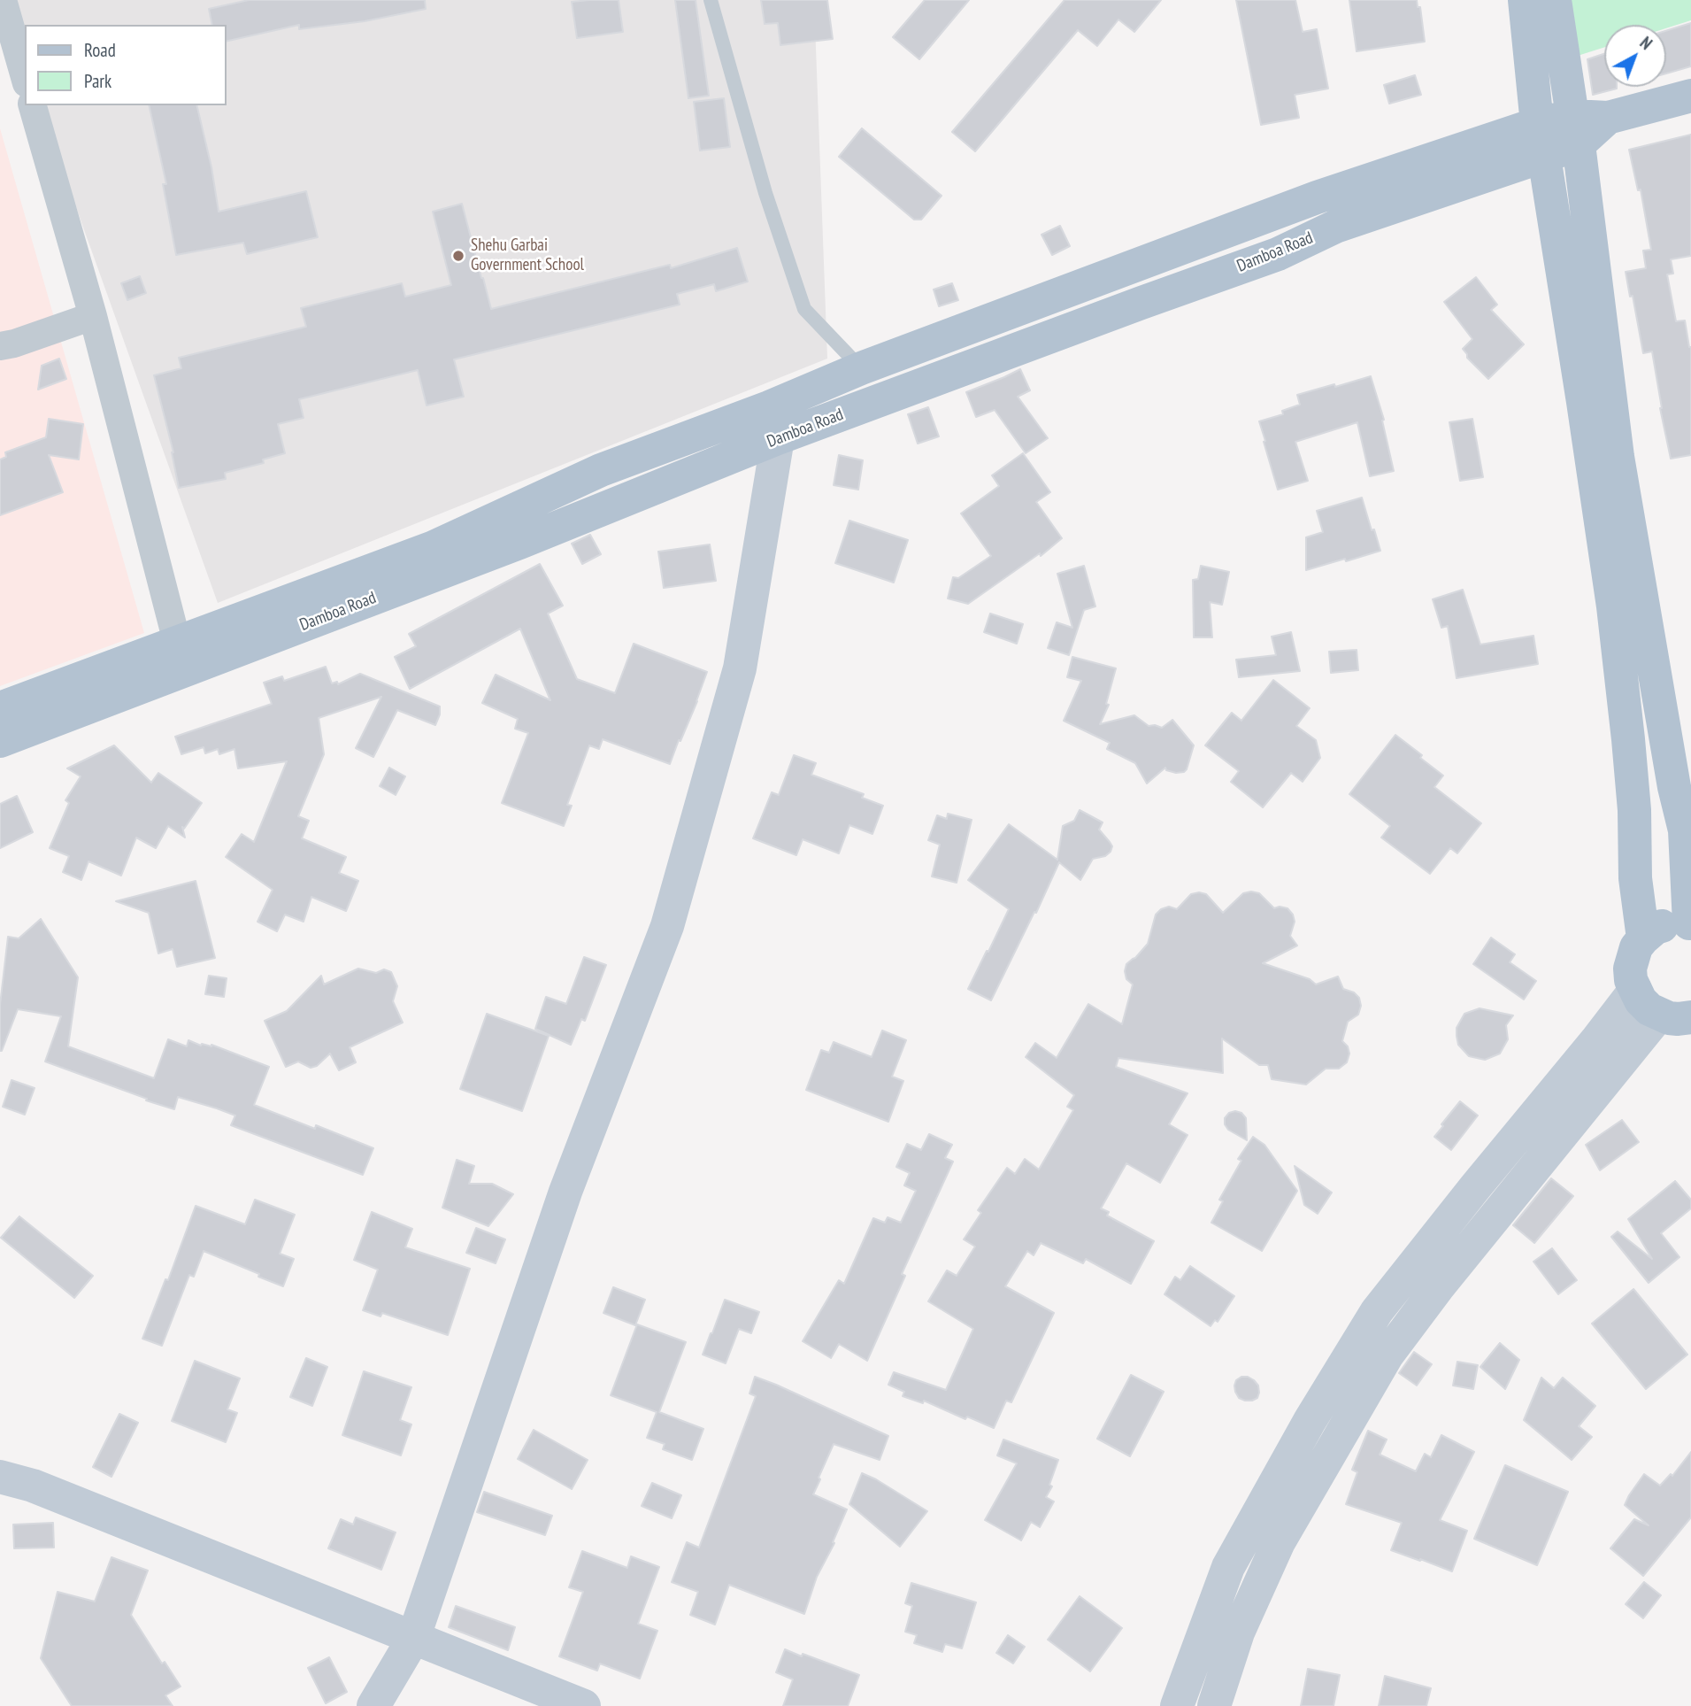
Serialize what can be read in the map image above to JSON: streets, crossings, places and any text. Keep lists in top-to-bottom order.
{
  "streets": {
    "main road": ["Damboa Road"]
  },
  "places": ["Shehu Garbai Government School"],
  "legend": ["Road", "Park"],
  "north": "top right"
}
